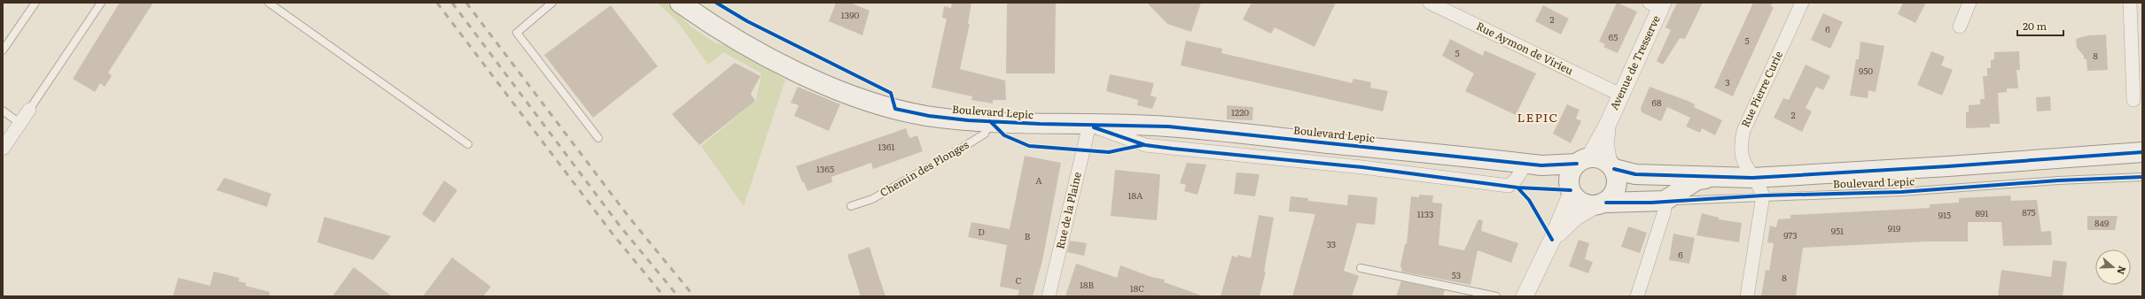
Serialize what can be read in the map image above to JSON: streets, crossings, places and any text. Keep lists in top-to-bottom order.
{
  "streets": {
    "main road": ["Boulevard Lepic"],
    "street": [
      "Rue Aymon de Virieu",
      "Avenue de Tresserve",
      "Rue Pierre Curie",
      "Rue de la Plaine"
    ],
    "lane": ["Chemin des Plonges"]
  },
  "crossings": [
    ["Rue Aymon de Virieu", "Avenue de Tresserve"],
    ["Avenue de Tresserve", "Boulevard Lepic"],
    ["Rue Pierre Curie", "Boulevard Lepic"],
    ["Boulevard Lepic", "Chemin des Plonges"],
    ["Boulevard Lepic", "Rue de la Plaine"]
  ],
  "districts": ["LEPIC"],
  "house_numbers": [
    "1390",
    "2",
    "6",
    "65",
    "5",
    "5",
    "8",
    "950",
    "3",
    "68",
    "1220",
    "2",
    "1361",
    "1365",
    "A",
    "18A",
    "875",
    "891",
    "1133",
    "915",
    "849",
    "919",
    "951",
    "D",
    "973",
    "B",
    "33",
    "6",
    "53",
    "8",
    "C",
    "18B",
    "18C"
  ],
  "scale_bar": "20 m",
  "north": "right"
}
